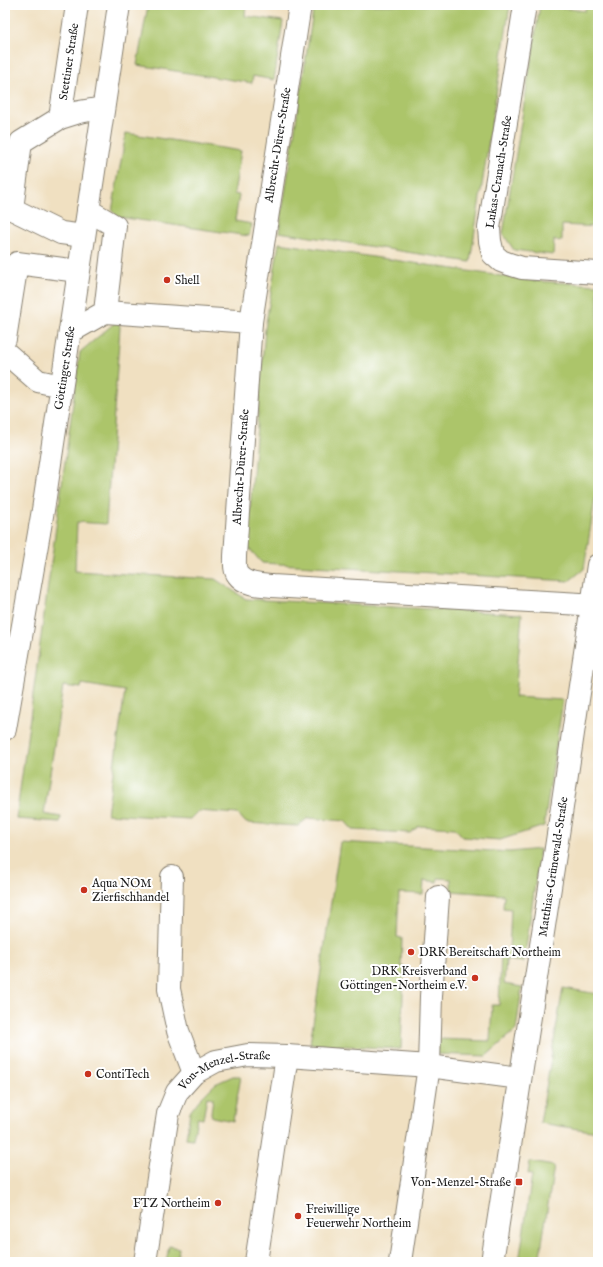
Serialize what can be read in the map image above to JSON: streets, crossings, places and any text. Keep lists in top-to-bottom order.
{
  "streets": {
    "street": [
      "Stettiner Straße",
      "Albrecht-Dürer-Straße",
      "Lukas-Cranach-Straße",
      "Göttinger Straße",
      "Matthias-Grünewald-Straße",
      "Von-Menzel-Straße"
    ]
  },
  "crossings": [
    ["Albrecht-Dürer-Straße", "Matthias-Grünewald-Straße"],
    ["Matthias-Grünewald-Straße", "Von-Menzel-Straße"]
  ],
  "places": {
    "other": [
      "Shell",
      "Aqua NOM Zierfischhandel",
      "DRK Bereitschaft Northeim",
      "DRK Kreisverband Göttingen-Northeim e.V.",
      "ContiTech",
      "FTZ Northeim",
      "Freiwillige Feuerwehr Northeim"
    ],
    "transit": ["Von-Menzel-Straße"]
  }
}
